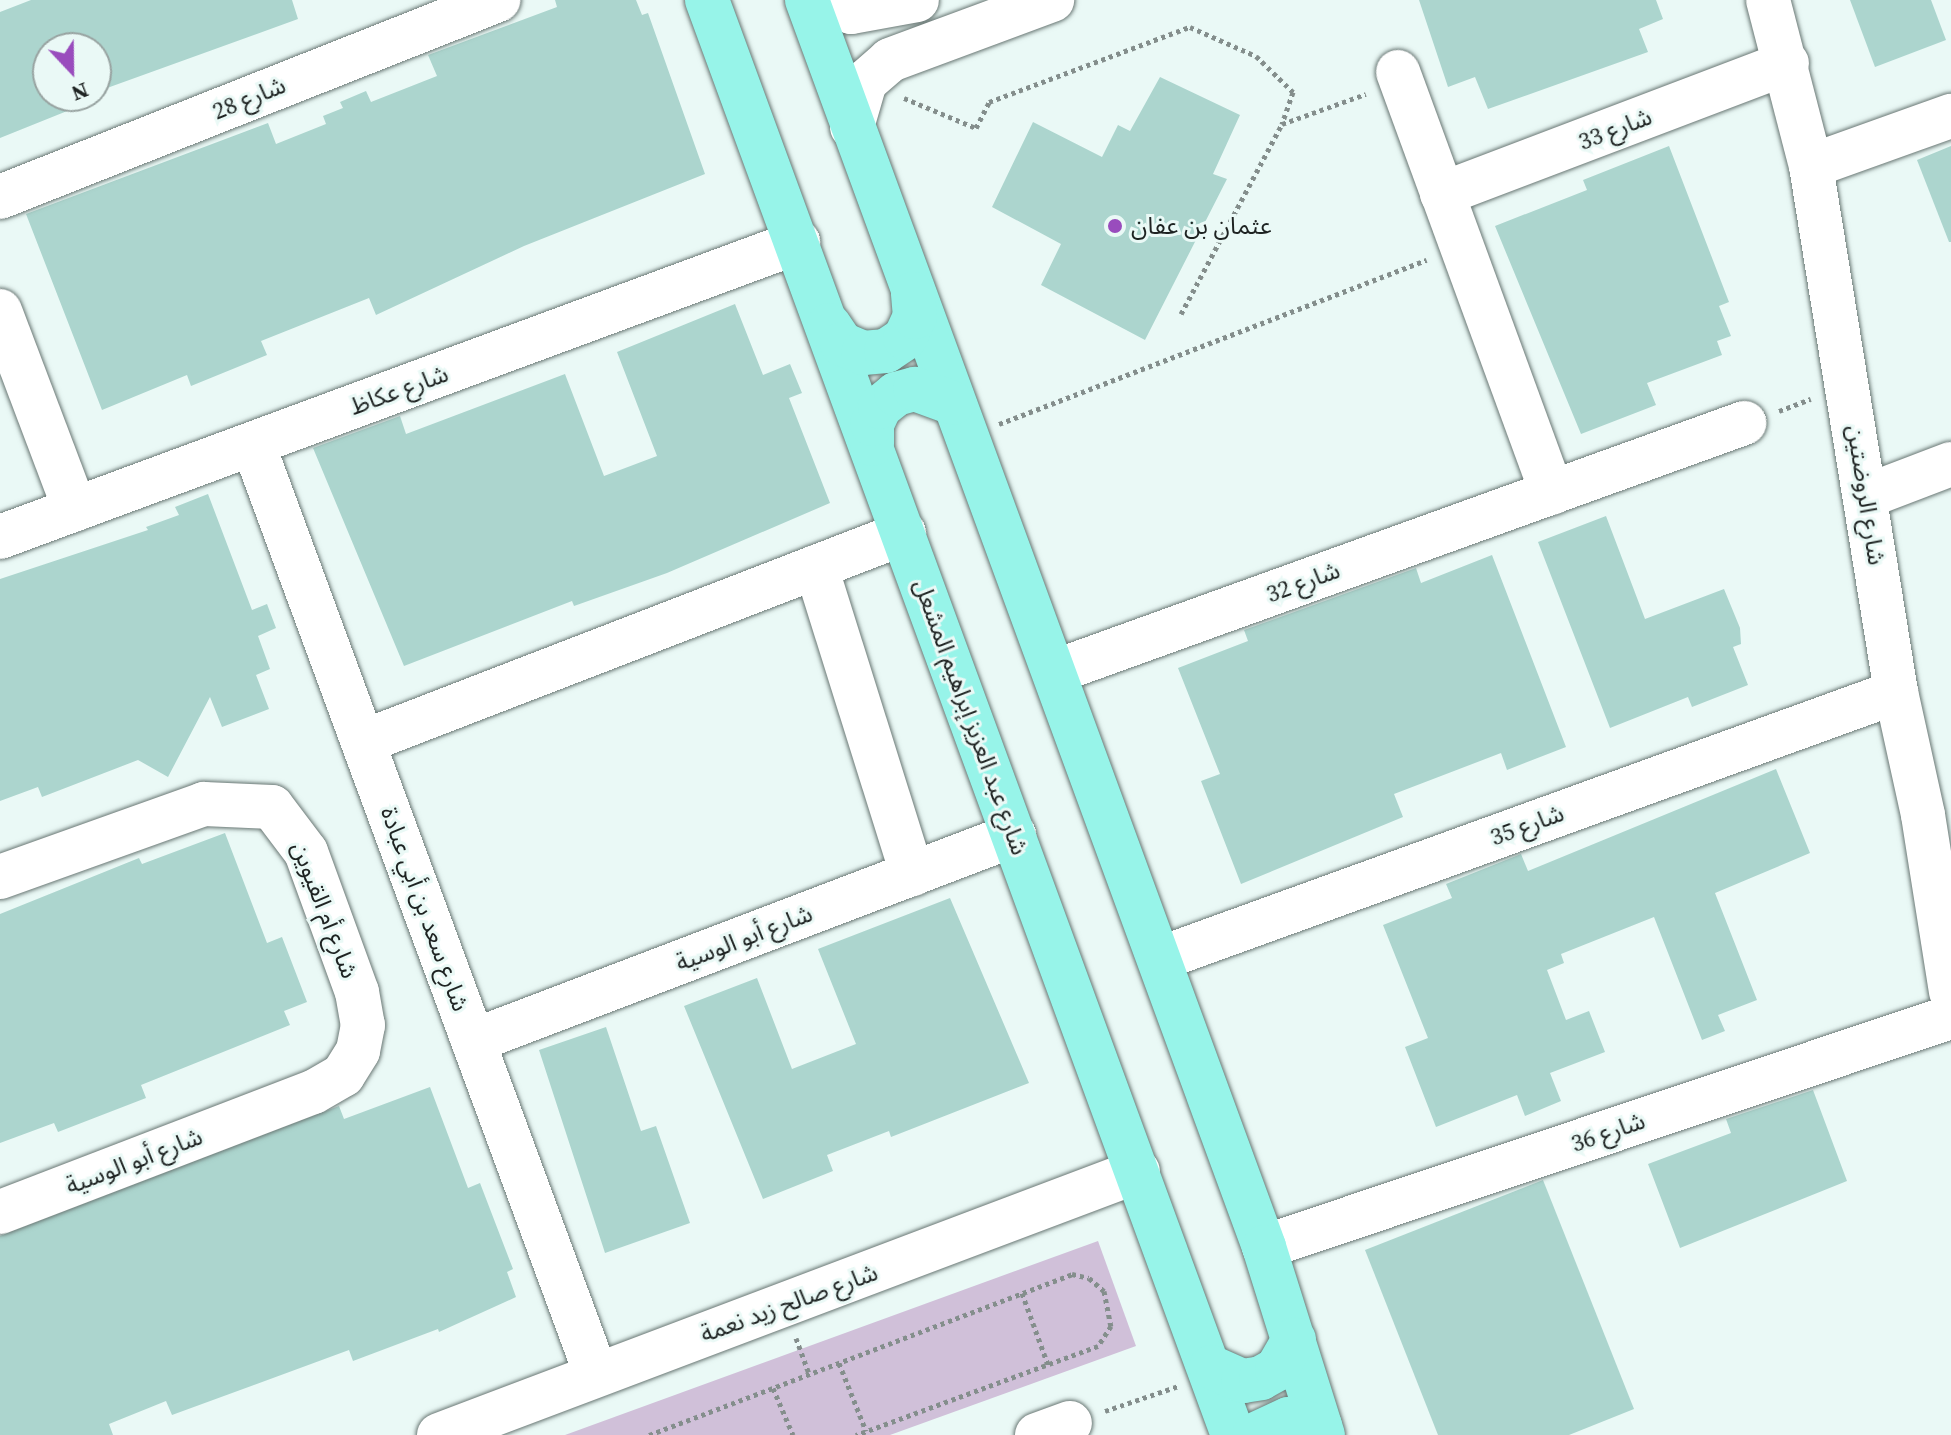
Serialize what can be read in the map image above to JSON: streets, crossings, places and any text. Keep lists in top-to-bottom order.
{
  "streets": {
    "main road": ["شارع عبد العزيز إبراهيم المشعل"],
    "street": [
      "شارع 28",
      "شارع 33",
      "شارع عكاظ",
      "شارع الروضتين",
      "شارع 32",
      "شارع 35",
      "شارع سعد بن أبي عبادة",
      "شارع أم القيوين",
      "شارع أبو الوسية",
      "شارع 36",
      "شارع صالح زيد نعمة"
    ]
  },
  "crossings": [
    ["شارع 33", "شارع الروضتين"],
    ["شارع عكاظ", "شارع عبد العزيز إبراهيم المشعل"],
    ["شارع عكاظ", "شارع سعد بن أبي عبادة"],
    ["شارع الروضتين", "شارع 35"],
    ["شارع عبد العزيز إبراهيم المشعل", "شارع أبو الوسية"],
    ["شارع عبد العزيز إبراهيم المشعل", "شارع صالح زيد نعمة"],
    ["شارع سعد بن أبي عبادة", "شارع أبو الوسية"],
    ["شارع سعد بن أبي عبادة", "شارع صالح زيد نعمة"],
    ["شارع أم القيوين", "شارع أبو الوسية"]
  ],
  "places": ["عثمان بن عفان"],
  "north": "bottom"
}
